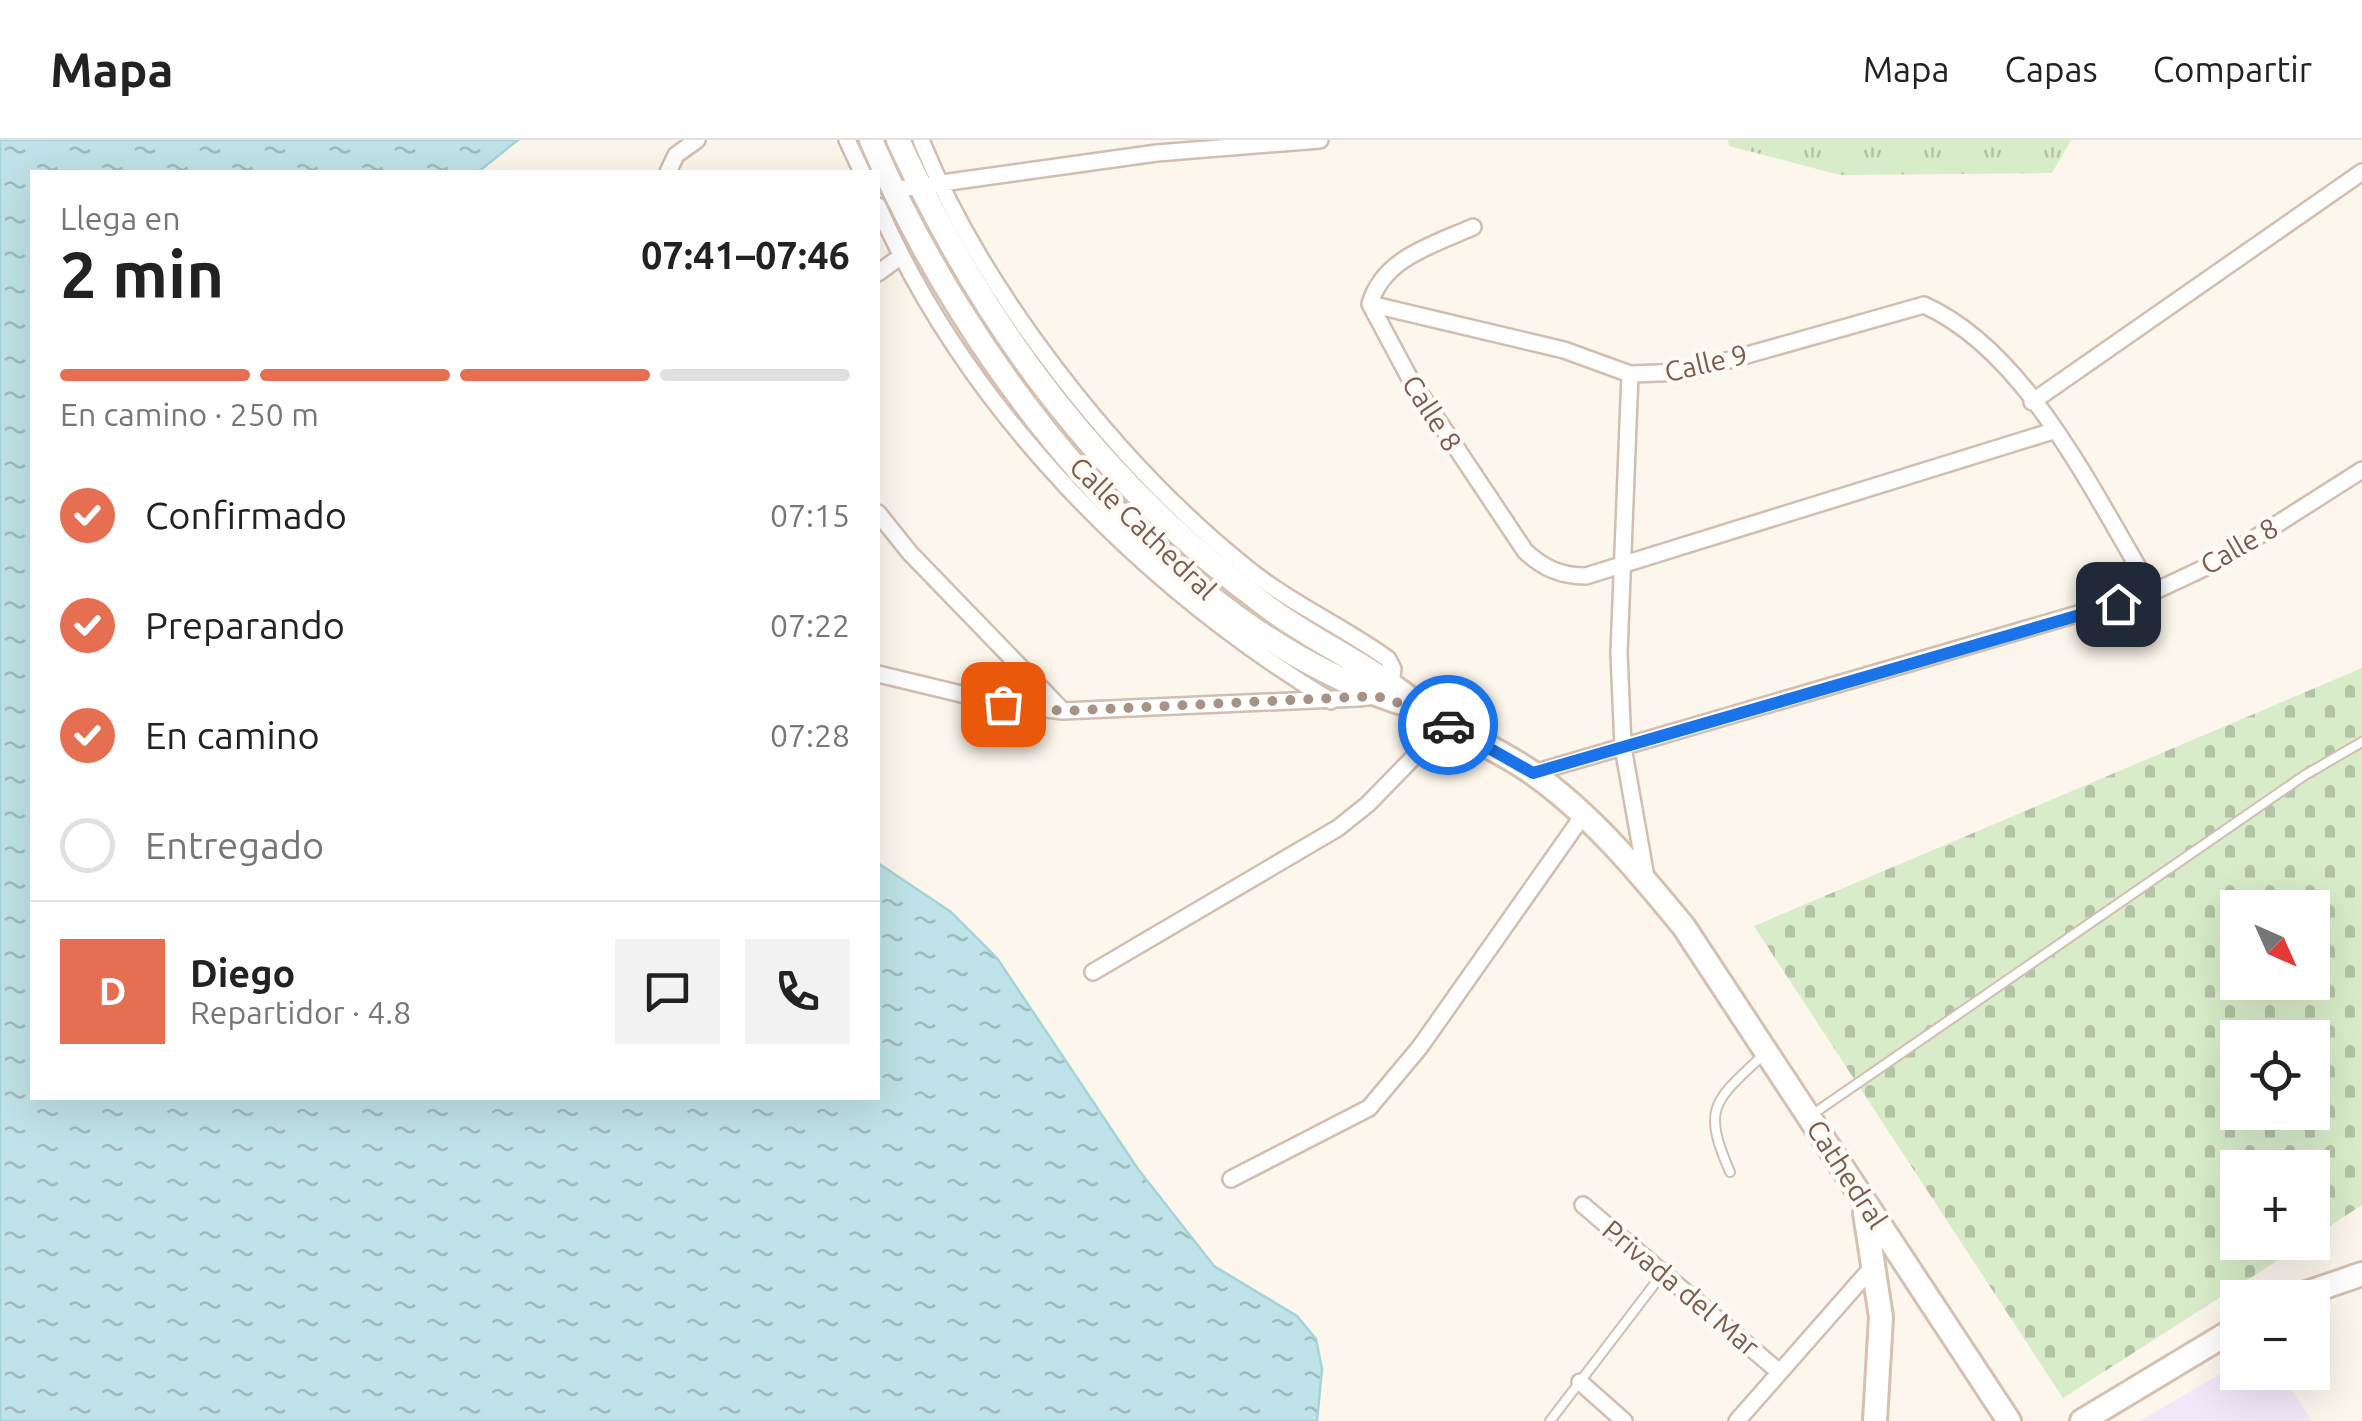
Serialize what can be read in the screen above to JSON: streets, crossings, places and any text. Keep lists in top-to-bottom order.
{
  "streets": {
    "street": [
      "Calle 9",
      "Calle 8",
      "Calle Cathedral",
      "Cathedral",
      "Privada del Mar"
    ]
  },
  "crossings": [
    ["Calle 9", "Calle 8"],
    ["Calle 8", "Calle Cathedral"],
    ["Calle Cathedral", "Cathedral"]
  ],
  "north": "bottom right",
  "page": {
    "header": "Mapa",
    "nav": ["Mapa", "Capas", "Compartir"],
    "heading": ["2 min", "Llega en", "07:41–07:46"],
    "panel": ["Diego", "Repartidor · 4.8"],
    "bar": "En camino · 250 m",
    "list": [
      ["Confirmado", "07:15"],
      ["Preparando", "07:22"],
      ["En camino", "07:28"],
      "Entregado"
    ],
    "map_buttons": ["+", "−"],
    "round": "D"
  }
}
